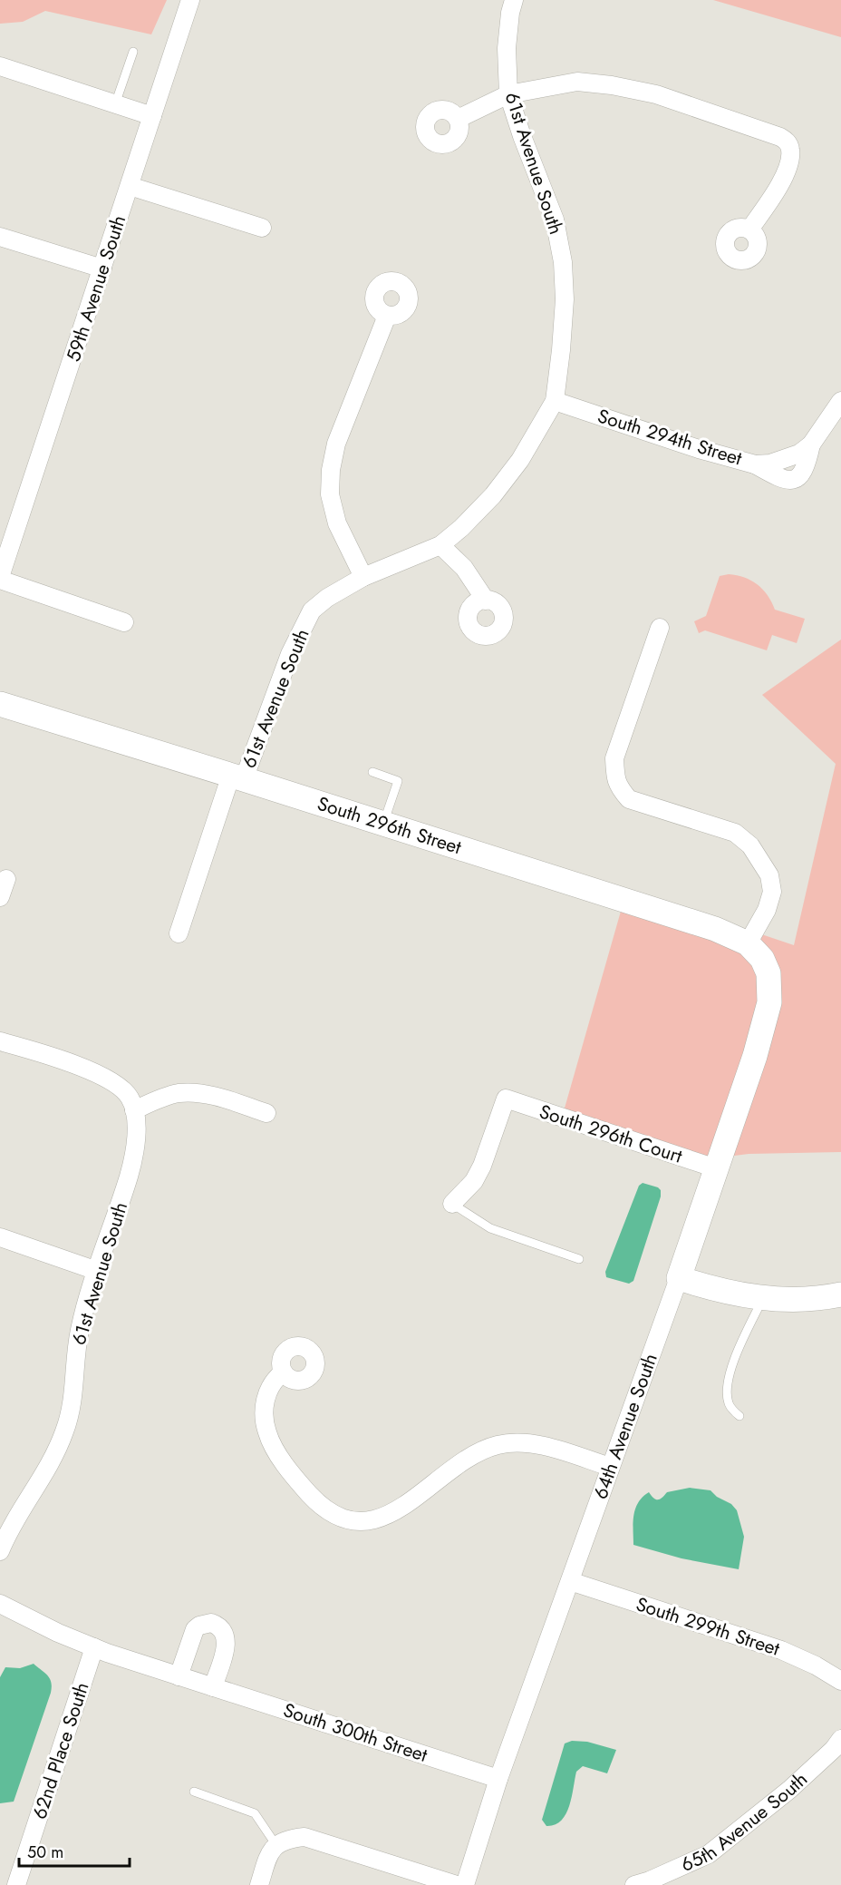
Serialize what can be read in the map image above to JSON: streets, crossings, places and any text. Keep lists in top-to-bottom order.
{
  "streets": {
    "street": [
      "61st Avenue South",
      "59th Avenue South",
      "South 294th Street",
      "South 296th Street",
      "South 296th Court",
      "64th Avenue South",
      "South 299th Street",
      "South 300th Street",
      "62nd Place South",
      "65th Avenue South"
    ]
  },
  "crossings": [
    ["61st Avenue South", "South 294th Street"],
    ["61st Avenue South", "South 296th Street"],
    ["South 296th Street", "64th Avenue South"],
    ["South 296th Court", "64th Avenue South"],
    ["64th Avenue South", "South 299th Street"],
    ["64th Avenue South", "South 300th Street"],
    ["South 300th Street", "62nd Place South"]
  ],
  "scale_bar": "50 m"
}
